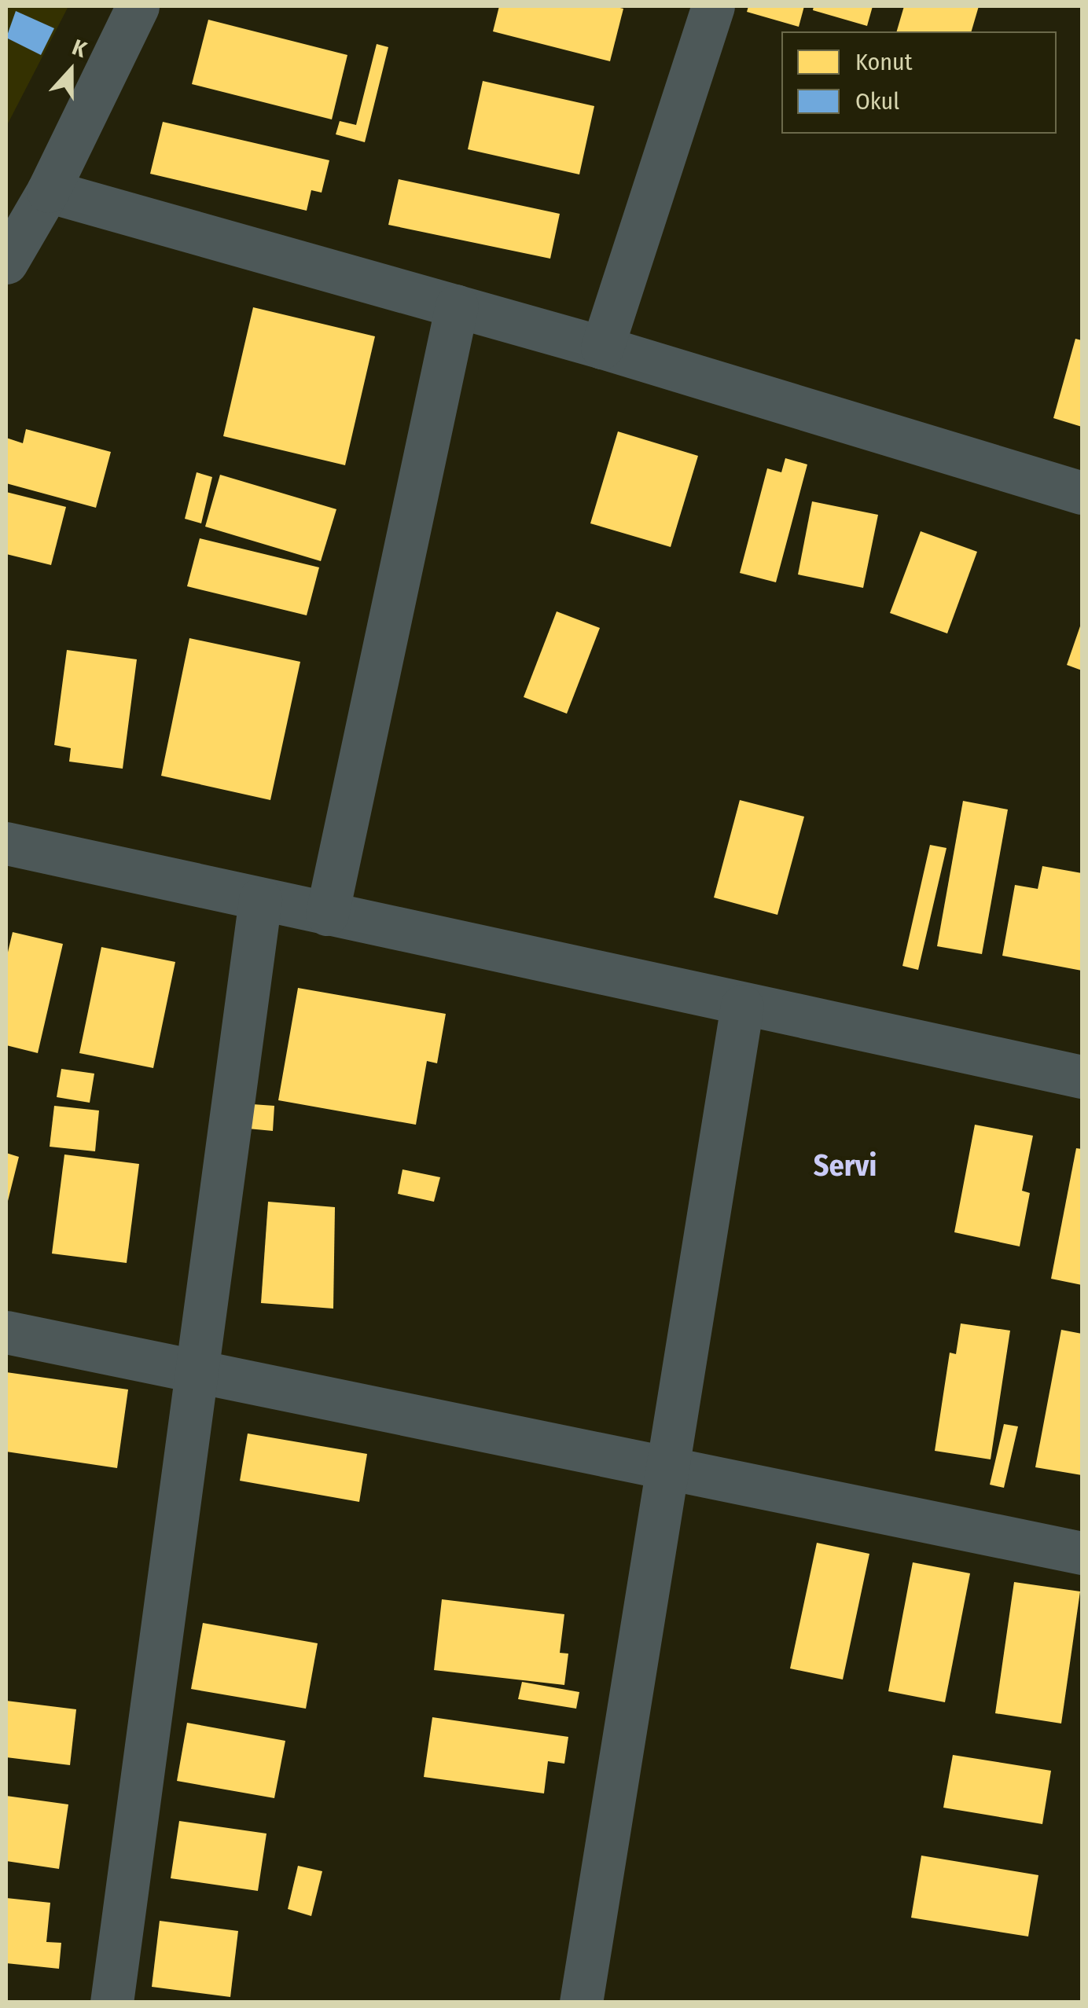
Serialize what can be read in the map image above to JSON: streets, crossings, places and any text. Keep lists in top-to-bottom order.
{
  "districts": ["Servi"],
  "legend": ["Konut", "Okul"],
  "north": "top"
}
